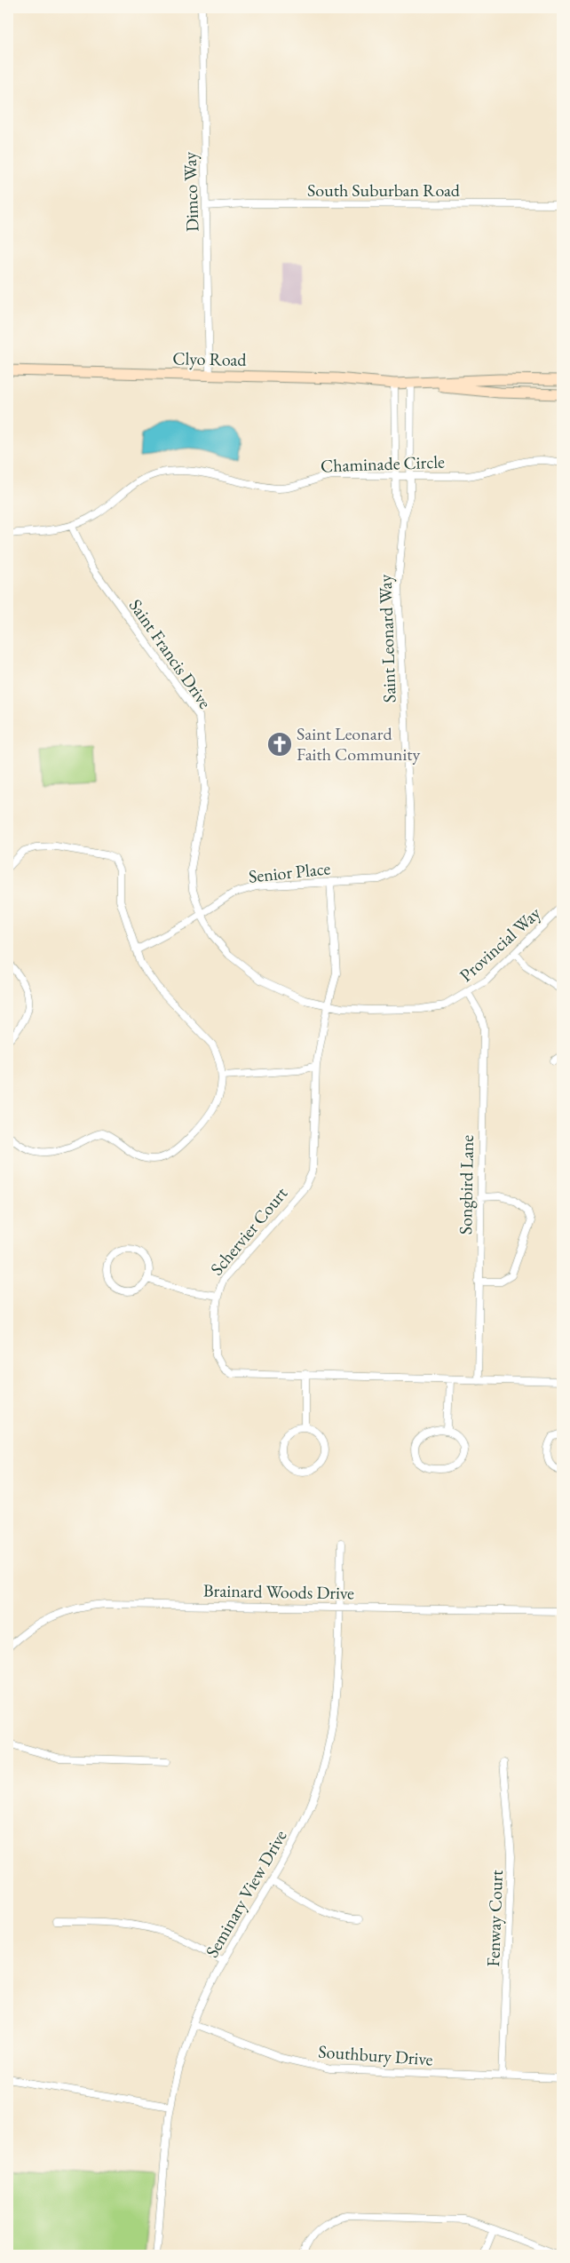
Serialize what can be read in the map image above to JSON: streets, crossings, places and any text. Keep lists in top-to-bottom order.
{
  "streets": {
    "street": [
      "South Suburban Road",
      "Dimco Way",
      "Clyo Road",
      "Chaminade Circle",
      "Saint Leonard Way",
      "Saint Francis Drive",
      "Senior Place",
      "Provincial Way",
      "Songbird Lane",
      "Schervier Court",
      "Brainard Woods Drive",
      "Seminary View Drive",
      "Fenway Court",
      "Southbury Drive"
    ]
  },
  "crossings": [
    ["South Suburban Road", "Dimco Way"],
    ["Dimco Way", "Clyo Road"],
    ["Clyo Road", "Saint Leonard Way"],
    ["Chaminade Circle", "Saint Leonard Way"],
    ["Chaminade Circle", "Saint Francis Drive"],
    ["Saint Leonard Way", "Senior Place"],
    ["Saint Francis Drive", "Senior Place"],
    ["Saint Francis Drive", "Provincial Way"],
    ["Senior Place", "Provincial Way"],
    ["Senior Place", "Schervier Court"],
    ["Provincial Way", "Songbird Lane"],
    ["Provincial Way", "Schervier Court"],
    ["Songbird Lane", "Schervier Court"],
    ["Brainard Woods Drive", "Seminary View Drive"],
    ["Seminary View Drive", "Southbury Drive"],
    ["Fenway Court", "Southbury Drive"]
  ],
  "places": {
    "church": ["Saint Leonard Faith Community"]
  }
}
